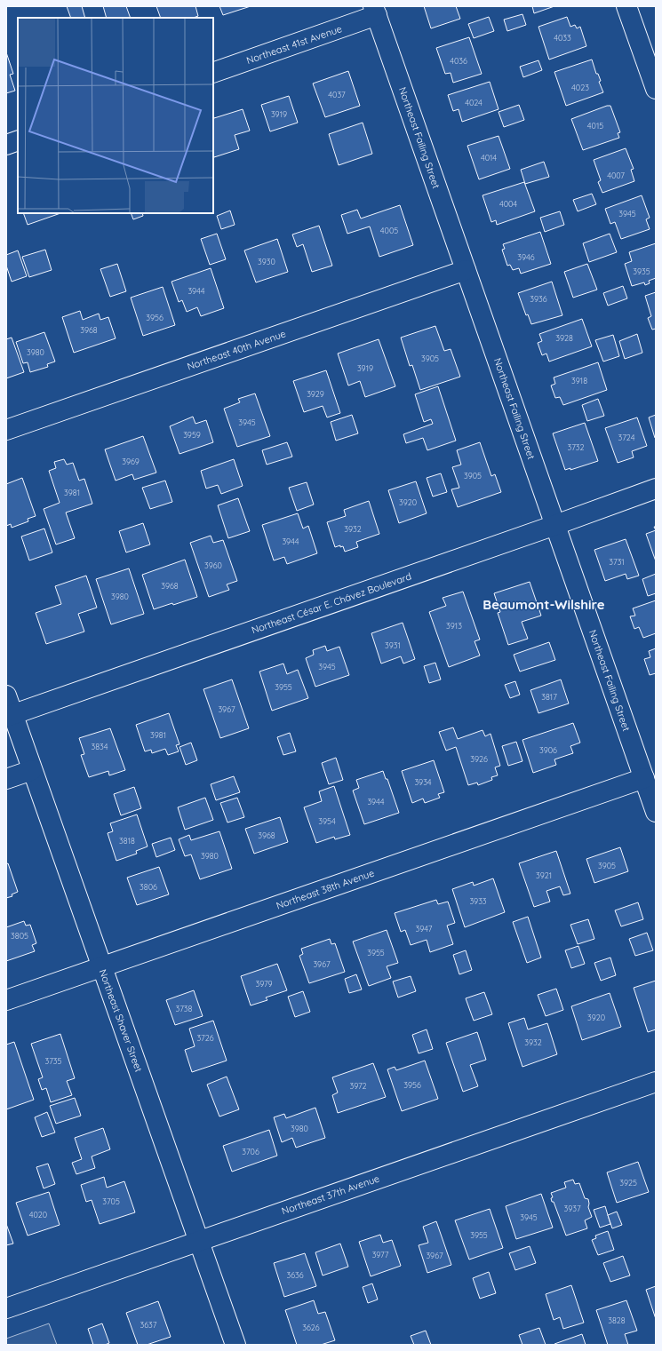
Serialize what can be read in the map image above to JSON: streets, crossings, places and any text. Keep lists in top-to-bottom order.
{
  "streets": {
    "street": [
      "Northeast 41st Avenue",
      "Northeast Failing Street",
      "Northeast 40th Avenue",
      "Northeast César E. Chávez Boulevard",
      "Northeast 38th Avenue",
      "Northeast Shaver Street",
      "Northeast 37th Avenue"
    ]
  },
  "crossings": [
    ["Northeast 41st Avenue", "Northeast Failing Street"],
    ["Northeast Failing Street", "Northeast 40th Avenue"],
    ["Northeast Failing Street", "Northeast César E. Chávez Boulevard"],
    ["Northeast Failing Street", "Northeast 38th Avenue"],
    ["Northeast César E. Chávez Boulevard", "Northeast Shaver Street"],
    ["Northeast 38th Avenue", "Northeast Shaver Street"],
    ["Northeast Shaver Street", "Northeast 37th Avenue"]
  ],
  "districts": ["Beaumont-Wilshire"],
  "house_numbers": [
    "4033",
    "4036",
    "4023",
    "4037",
    "4024",
    "3919",
    "4015",
    "4014",
    "4007",
    "4004",
    "3945",
    "4005",
    "3946",
    "3930",
    "3935",
    "3944",
    "3936",
    "3956",
    "3968",
    "3928",
    "3980",
    "3905",
    "3919",
    "3918",
    "3929",
    "3945",
    "3959",
    "3724",
    "3732",
    "3969",
    "3905",
    "3981",
    "3920",
    "3932",
    "3944",
    "3731",
    "3960",
    "3968",
    "3980",
    "3913",
    "3931",
    "3945",
    "3955",
    "3817",
    "3967",
    "3981",
    "3834",
    "3906",
    "3926",
    "3934",
    "3944",
    "3954",
    "3968",
    "3818",
    "3980",
    "3905",
    "3921",
    "3806",
    "3933",
    "3947",
    "3805",
    "3955",
    "3967",
    "3979",
    "3738",
    "3920",
    "3726",
    "3932",
    "3735",
    "3956",
    "3972",
    "3980",
    "3706",
    "3925",
    "3705",
    "3937",
    "4020",
    "3945",
    "3955",
    "3977",
    "3967",
    "3636",
    "3828",
    "3637",
    "3626"
  ]
}
